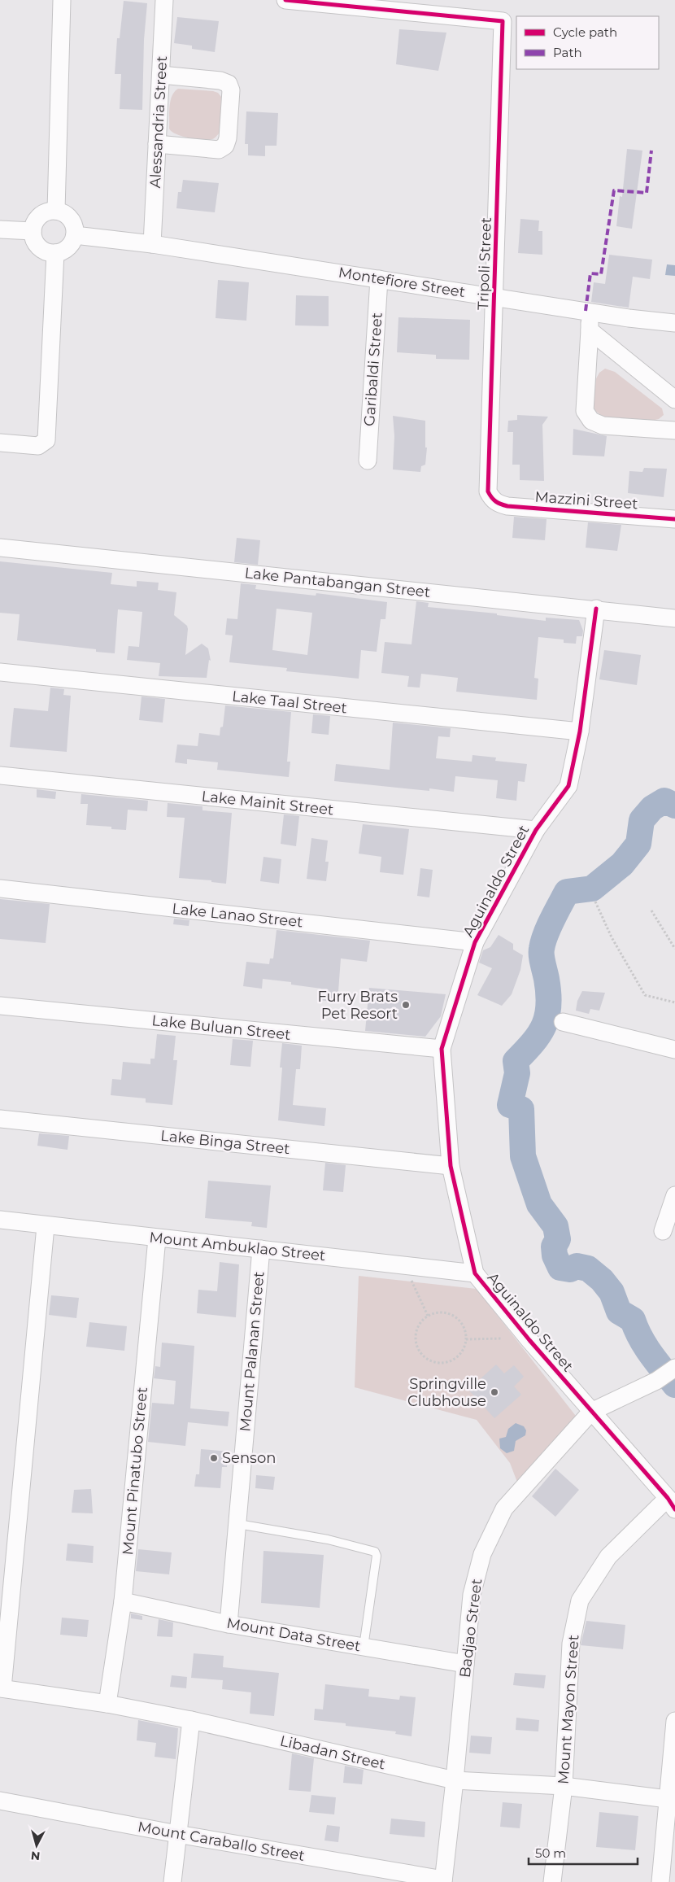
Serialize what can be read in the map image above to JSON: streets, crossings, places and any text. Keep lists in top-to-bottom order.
{
  "streets": {
    "street": [
      "Alessandria Street",
      "Tripoli Street",
      "Montefiore Street",
      "Garibaldi Street",
      "Mazzini Street",
      "Lake Pantabangan Street",
      "Lake Taal Street",
      "Lake Mainit Street",
      "Aguinaldo Street",
      "Lake Lanao Street",
      "Lake Buluan Street",
      "Lake Binga Street",
      "Mount Ambuklao Street",
      "Mount Palanan Street",
      "Mount Pinatubo Street",
      "Badjao Street",
      "Mount Data Street",
      "Mount Mayon Street",
      "Libadan Street",
      "Mount Caraballo Street"
    ]
  },
  "crossings": [
    ["Alessandria Street", "Montefiore Street"],
    ["Tripoli Street", "Montefiore Street"],
    ["Tripoli Street", "Mazzini Street"],
    ["Montefiore Street", "Garibaldi Street"],
    ["Lake Pantabangan Street", "Aguinaldo Street"],
    ["Lake Taal Street", "Aguinaldo Street"],
    ["Lake Mainit Street", "Aguinaldo Street"],
    ["Aguinaldo Street", "Lake Lanao Street"],
    ["Aguinaldo Street", "Lake Buluan Street"],
    ["Aguinaldo Street", "Lake Binga Street"],
    ["Aguinaldo Street", "Mount Ambuklao Street"],
    ["Aguinaldo Street", "Badjao Street"],
    ["Aguinaldo Street", "Mount Mayon Street"],
    ["Mount Ambuklao Street", "Mount Palanan Street"],
    ["Mount Ambuklao Street", "Mount Pinatubo Street"],
    ["Mount Palanan Street", "Mount Data Street"],
    ["Mount Pinatubo Street", "Mount Data Street"],
    ["Mount Pinatubo Street", "Libadan Street"],
    ["Badjao Street", "Mount Data Street"],
    ["Badjao Street", "Libadan Street"],
    ["Badjao Street", "Mount Caraballo Street"],
    ["Mount Mayon Street", "Libadan Street"]
  ],
  "places": ["Furry Brats Pet Resort", "Springville Clubhouse", "Senson"],
  "legend": ["Cycle path", "Path"],
  "scale_bar": "50 m",
  "north": "bottom"
}
